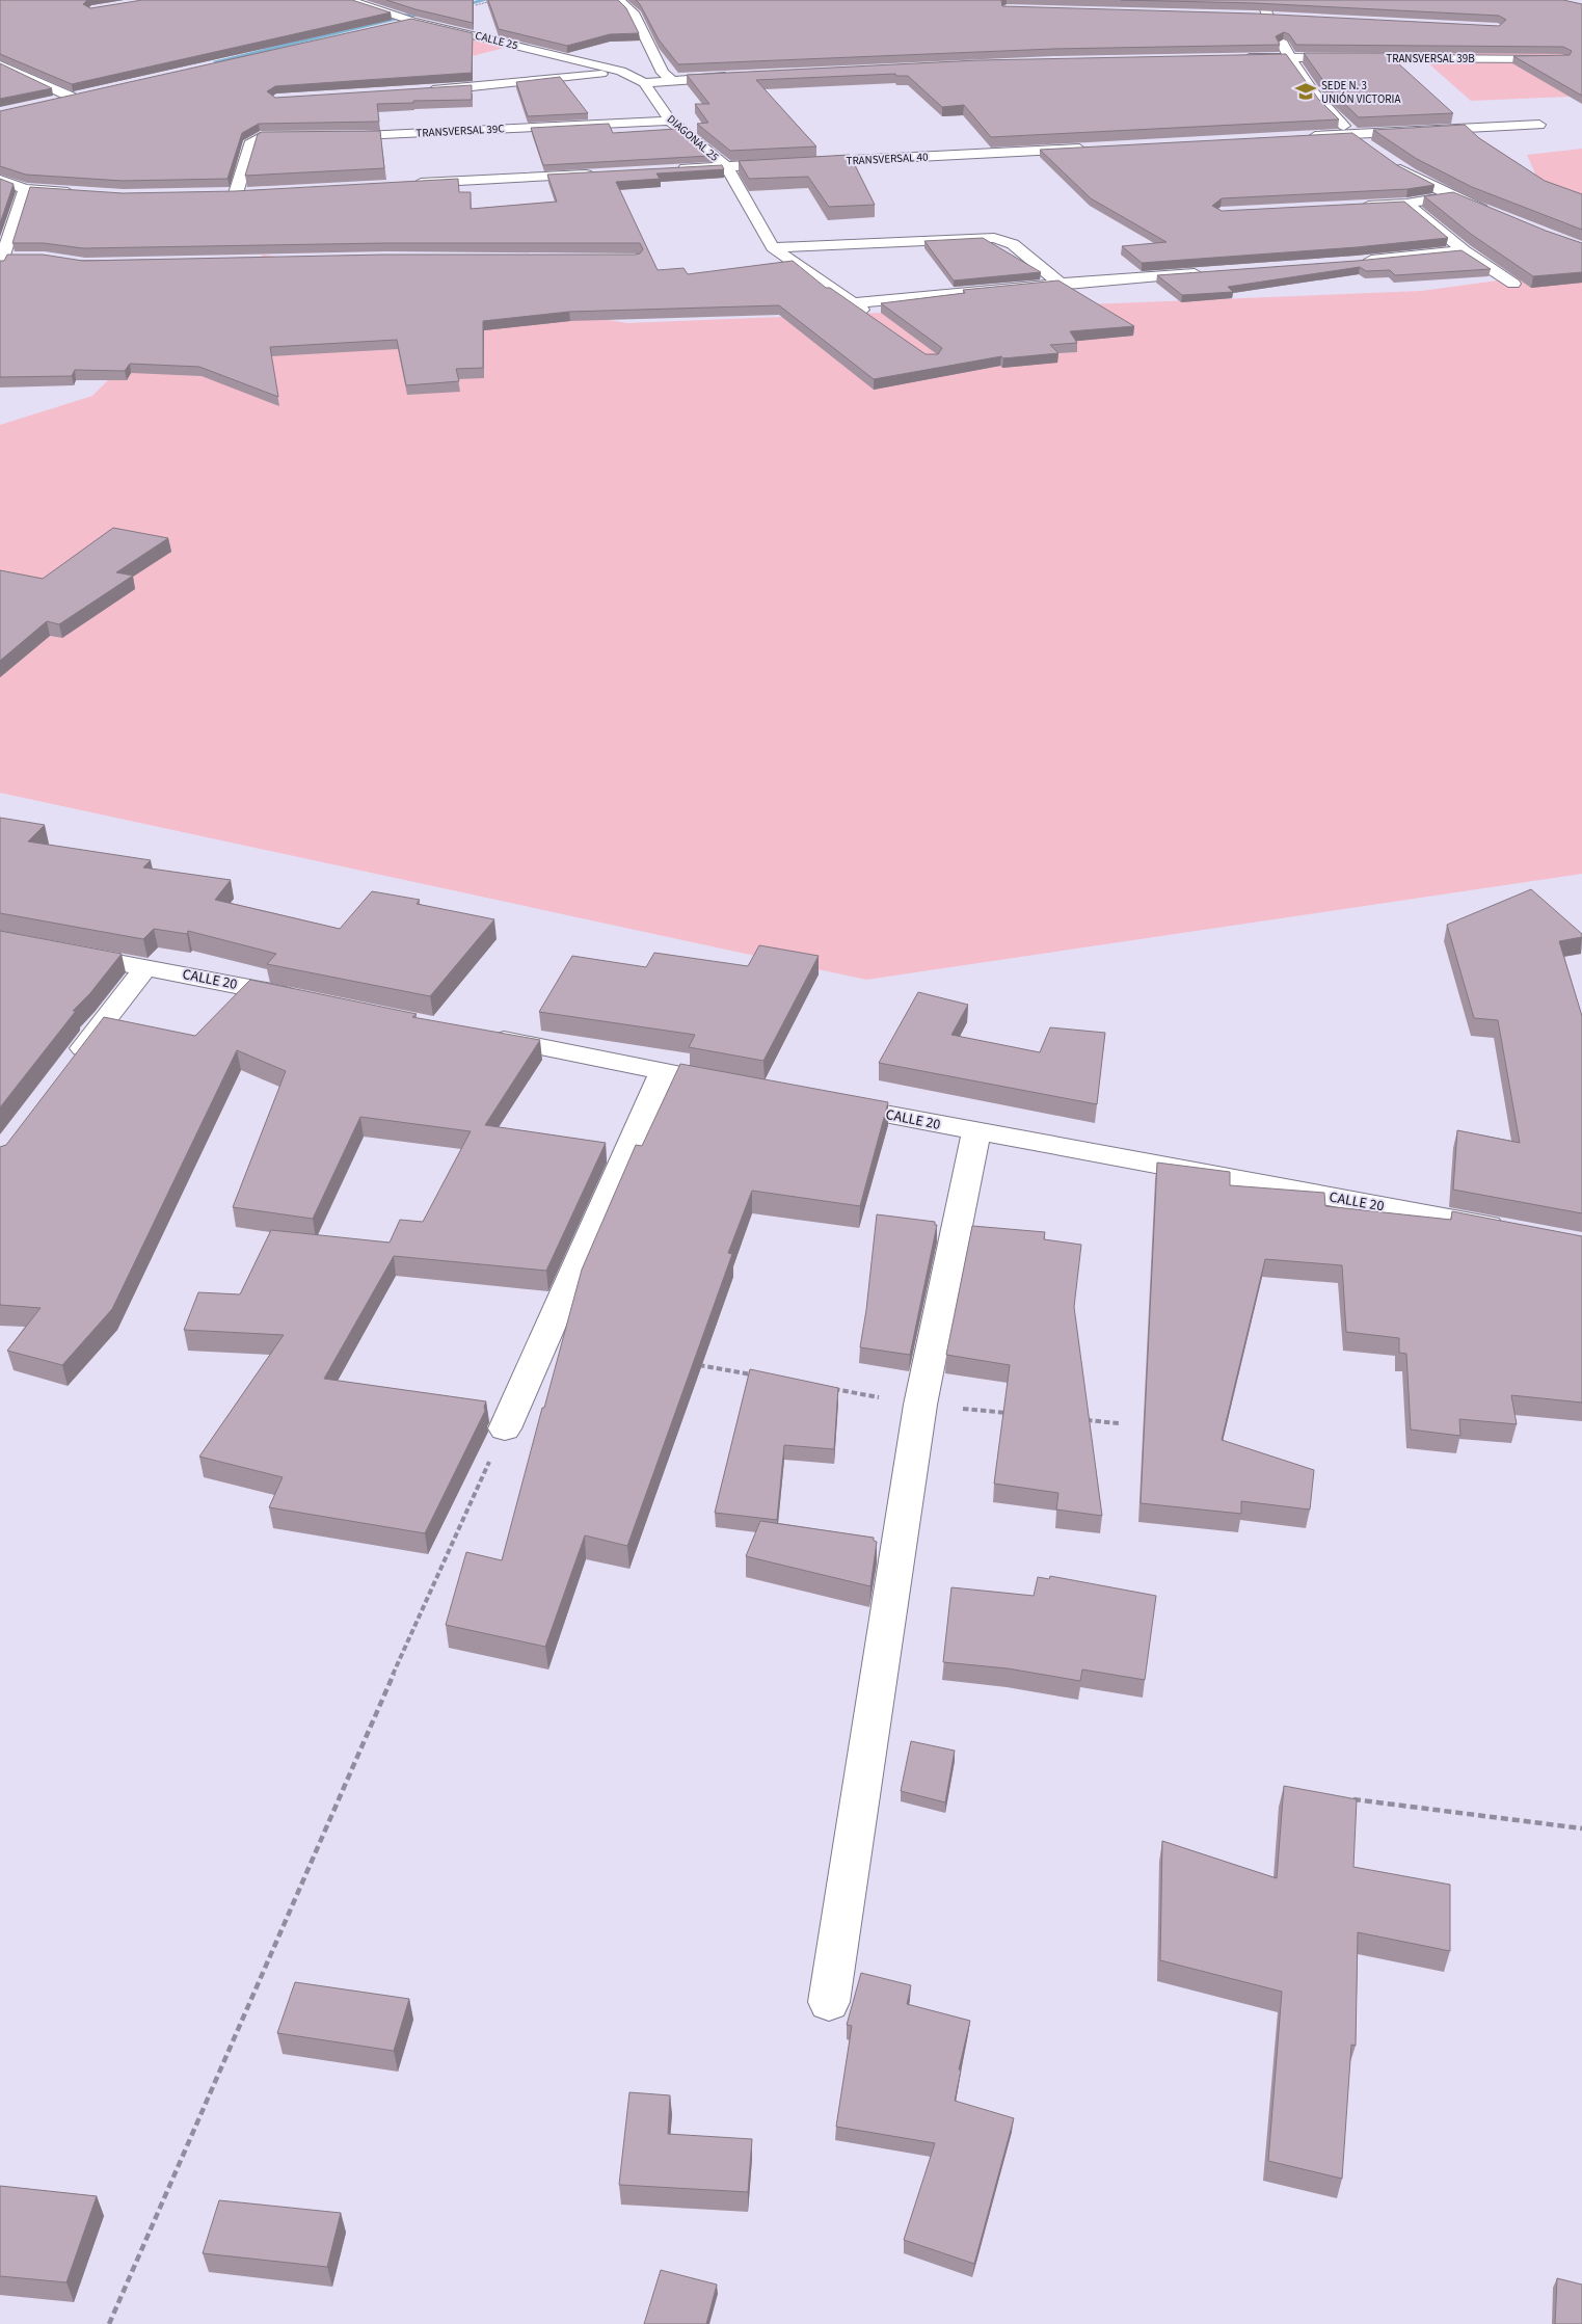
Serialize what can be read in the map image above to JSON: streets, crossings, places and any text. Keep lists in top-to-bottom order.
{
  "streets": {
    "street": [
      "CALLE 25",
      "TRANSVERSAL 39B",
      "TRANSVERSAL 39C",
      "DIAGONAL 25",
      "TRANSVERSAL 40",
      "CALLE 20"
    ]
  },
  "crossings": [
    ["CALLE 25", "DIAGONAL 25"],
    ["TRANSVERSAL 39C", "DIAGONAL 25"],
    ["DIAGONAL 25", "TRANSVERSAL 40"]
  ],
  "places": {
    "school or university": ["SEDE N. 3 UNIÓN VICTORIA"]
  }
}
